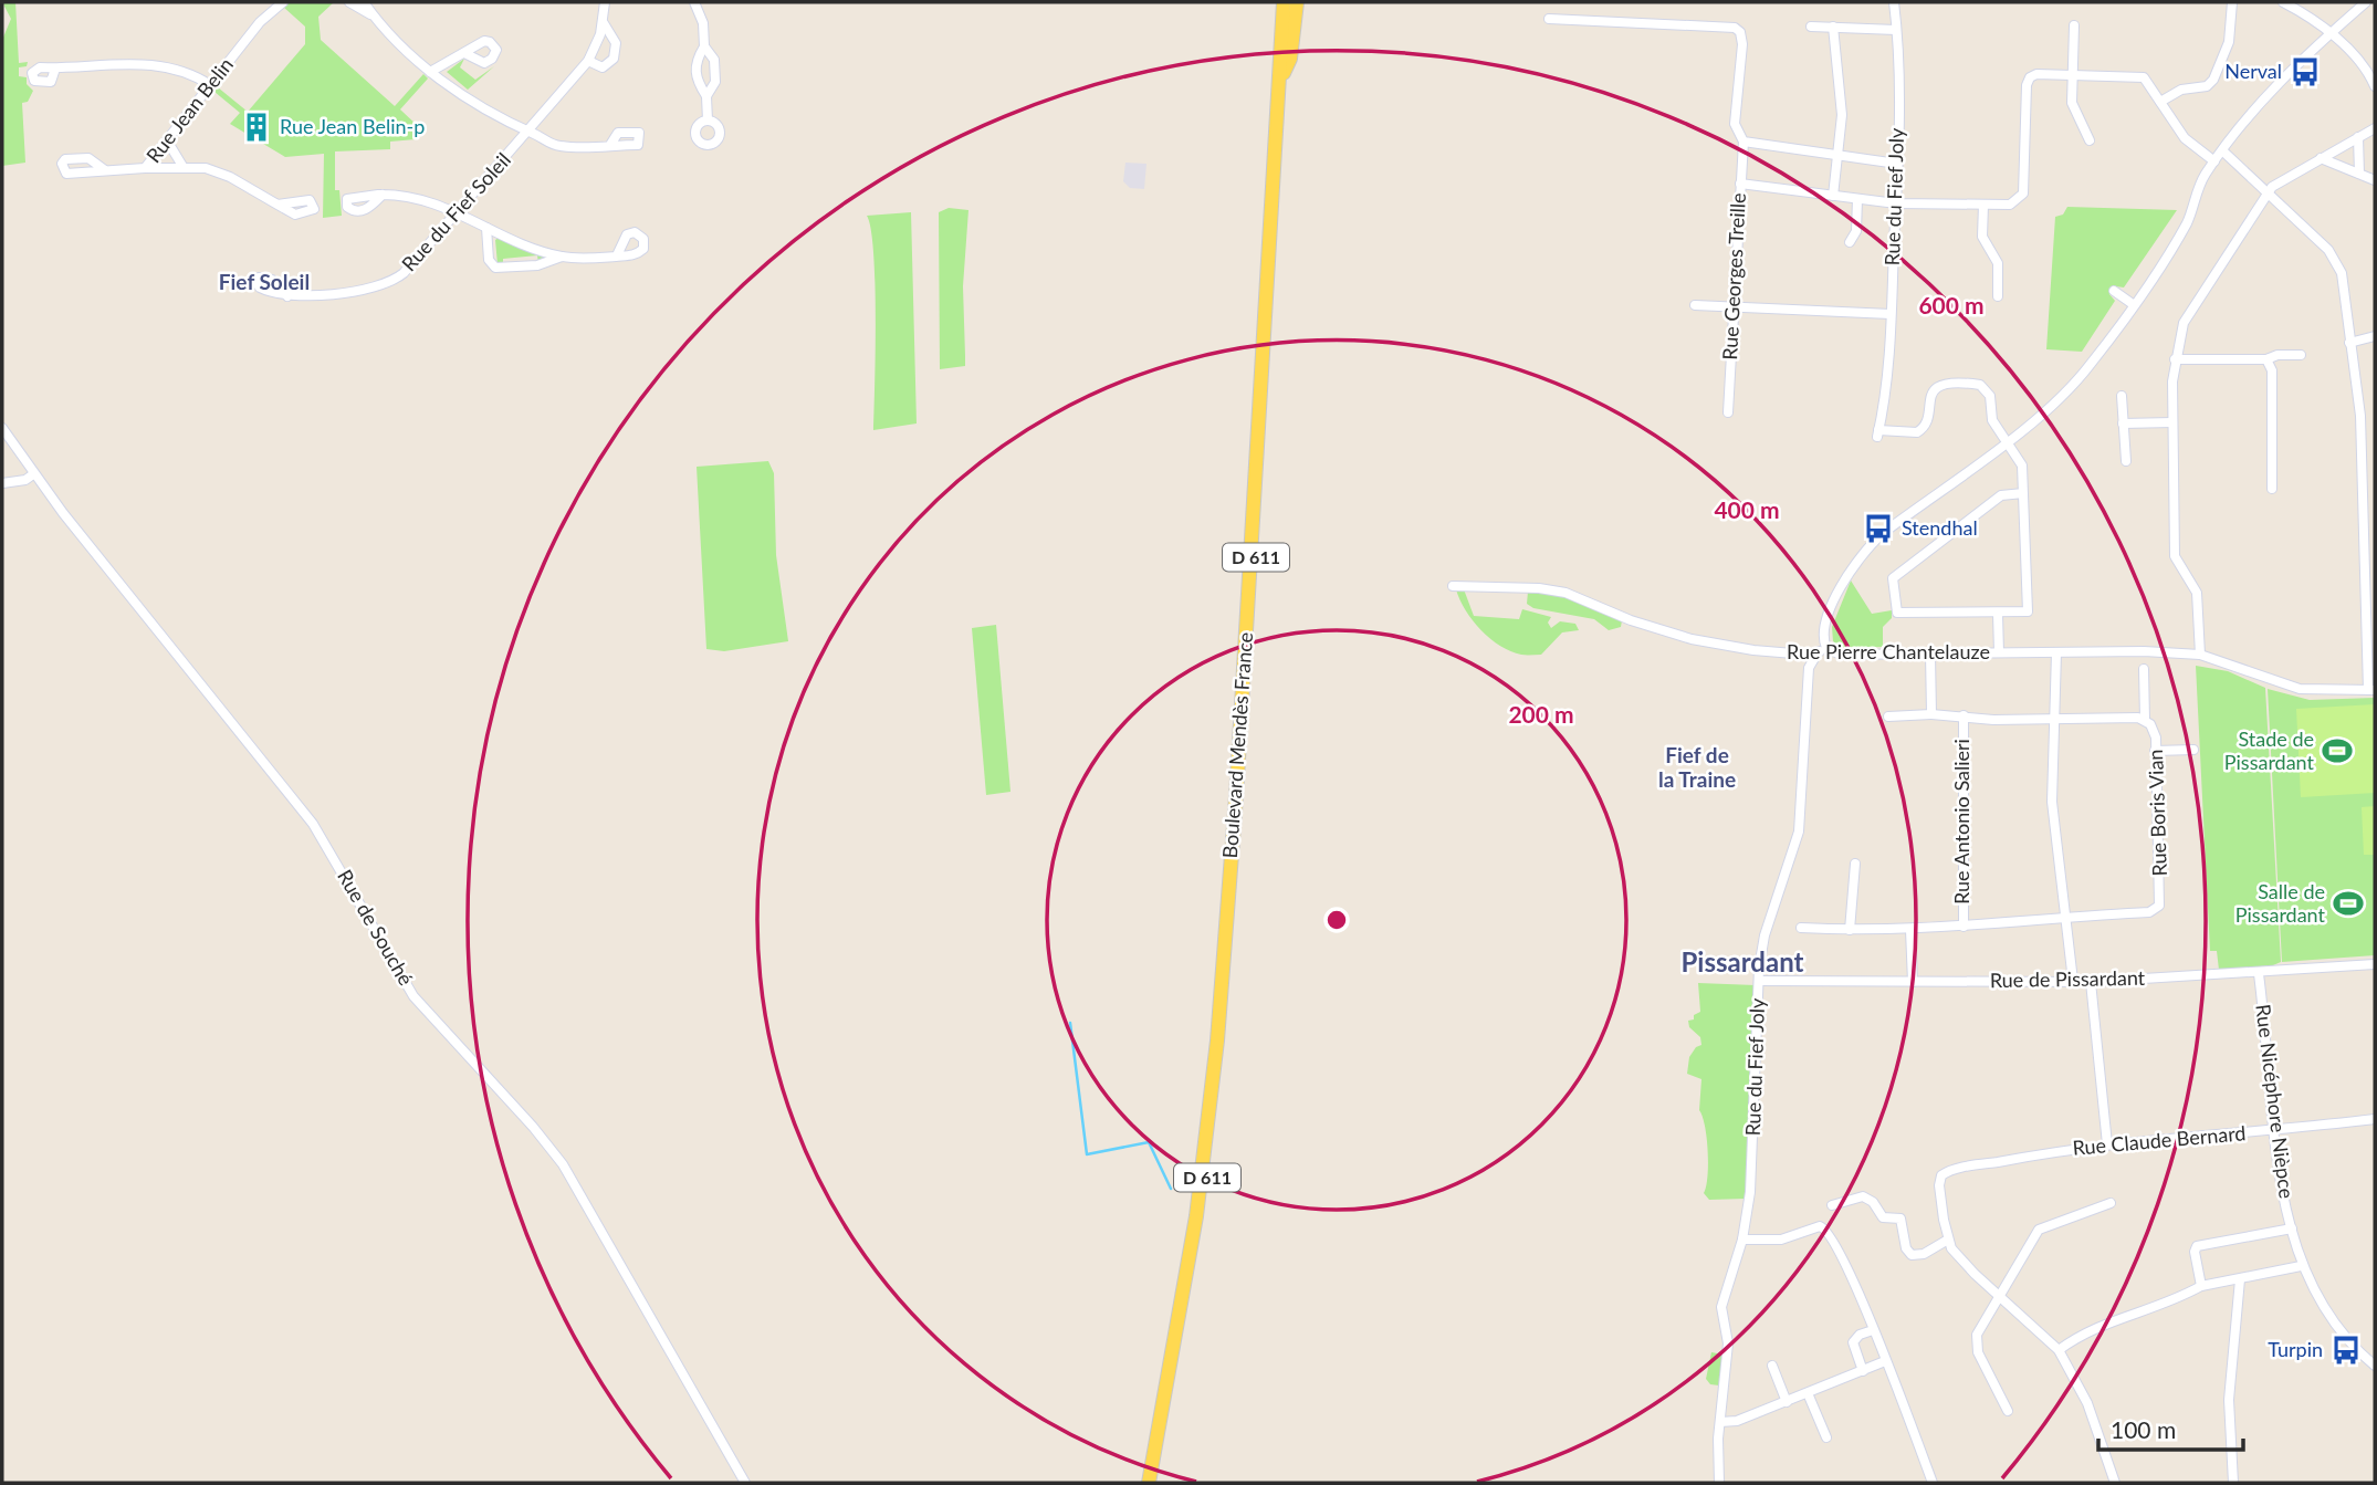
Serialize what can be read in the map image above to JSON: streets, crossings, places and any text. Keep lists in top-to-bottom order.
{
  "streets": {
    "main road": ["D 611", "Boulevard Mendès France"],
    "street": [
      "Rue Jean Belin",
      "Rue du Fief Joly",
      "Rue du Fief Soleil",
      "Rue Georges Treille",
      "Rue Pierre Chantelauze",
      "Rue Boris Vian",
      "Rue Antonio Salieri",
      "Rue de Souché",
      "Rue de Pissardant",
      "Rue Nicéphore Nièpce",
      "Rue Claude Bernard"
    ]
  },
  "crossings": [
    ["Rue du Fief Joly", "Rue Pierre Chantelauze"],
    ["Rue du Fief Joly", "Rue de Pissardant"],
    ["Rue de Pissardant", "Rue Nicéphore Nièpce"],
    ["Rue Nicéphore Nièpce", "Rue Claude Bernard"]
  ],
  "districts": ["Fief Soleil", "Fief de la Traine", "Pissardant"],
  "places": {
    "bus stop": ["Nerval", "Stendhal", "Turpin"],
    "building": ["Rue Jean Belin-p"],
    "sports": ["Stade de Pissardant", "Salle de Pissardant"]
  },
  "scale_bar": "100 m",
  "rings": ["600 m", "400 m", "200 m"]
}
